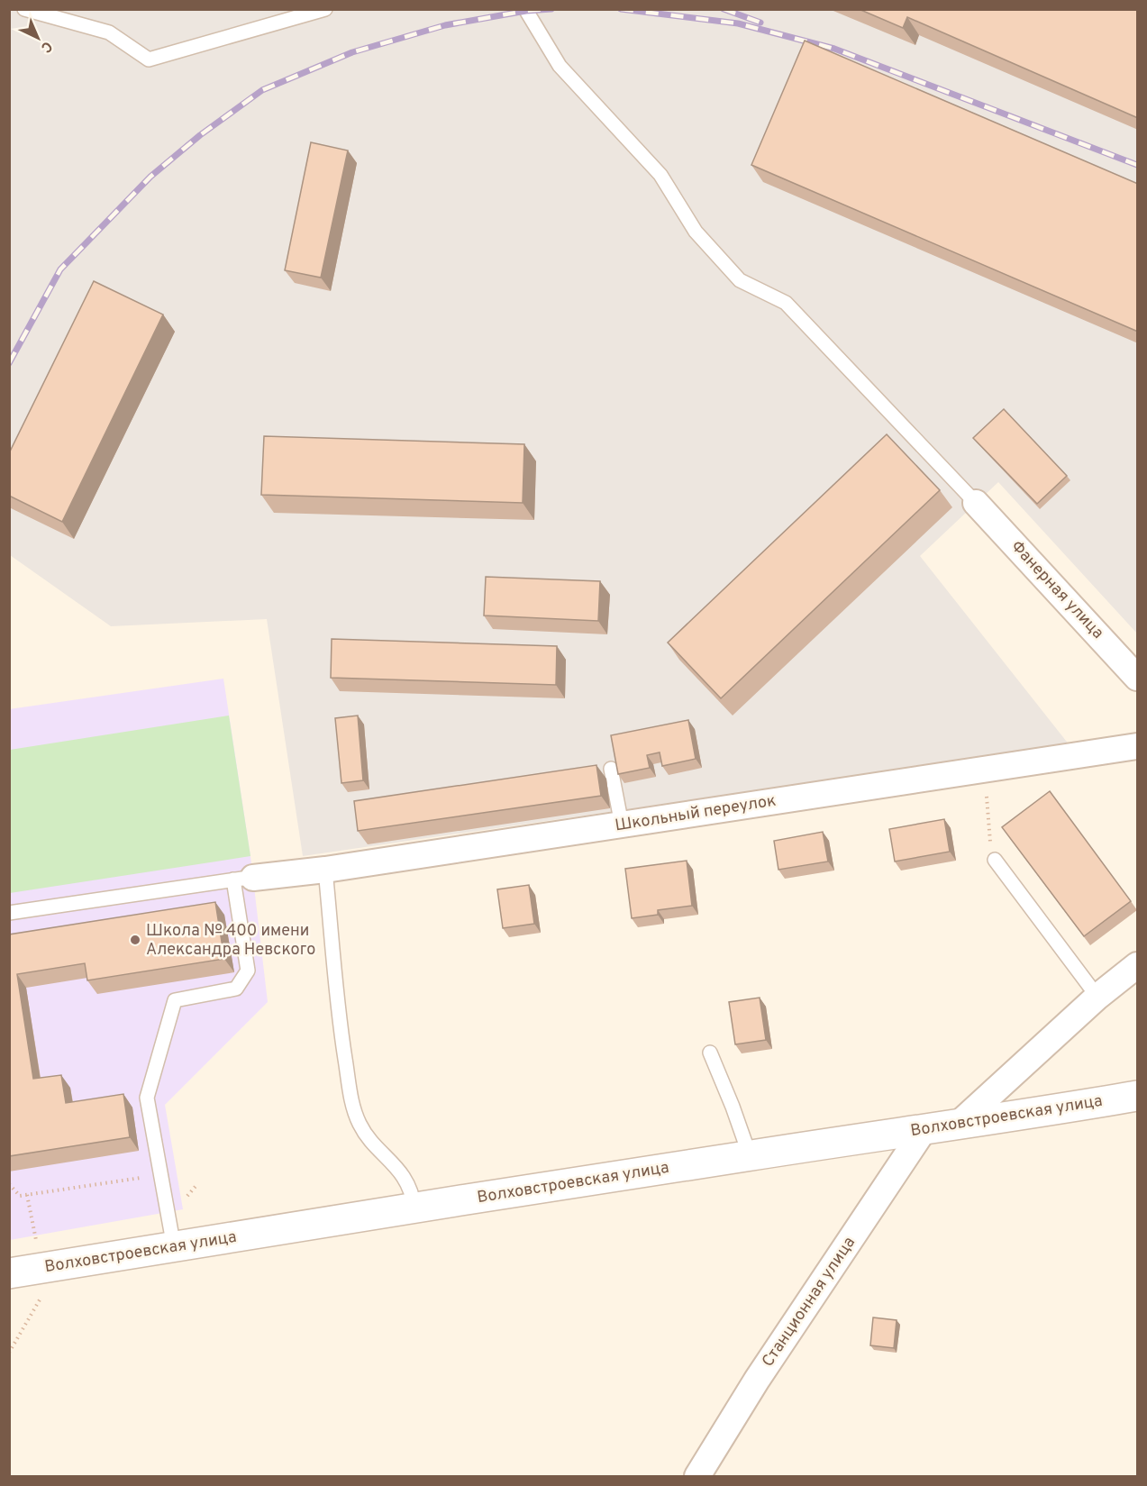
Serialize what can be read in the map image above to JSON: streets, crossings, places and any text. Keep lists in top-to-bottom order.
{
  "streets": {
    "street": [
      "Фанерная улица",
      "Школьный переулок",
      "Волховстроевская улица",
      "Станционная улица"
    ]
  },
  "crossings": [
    ["Волховстроевская улица", "Станционная улица"]
  ],
  "places": ["Школа № 400 имени Александра Невского"],
  "north": "bottom right"
}
